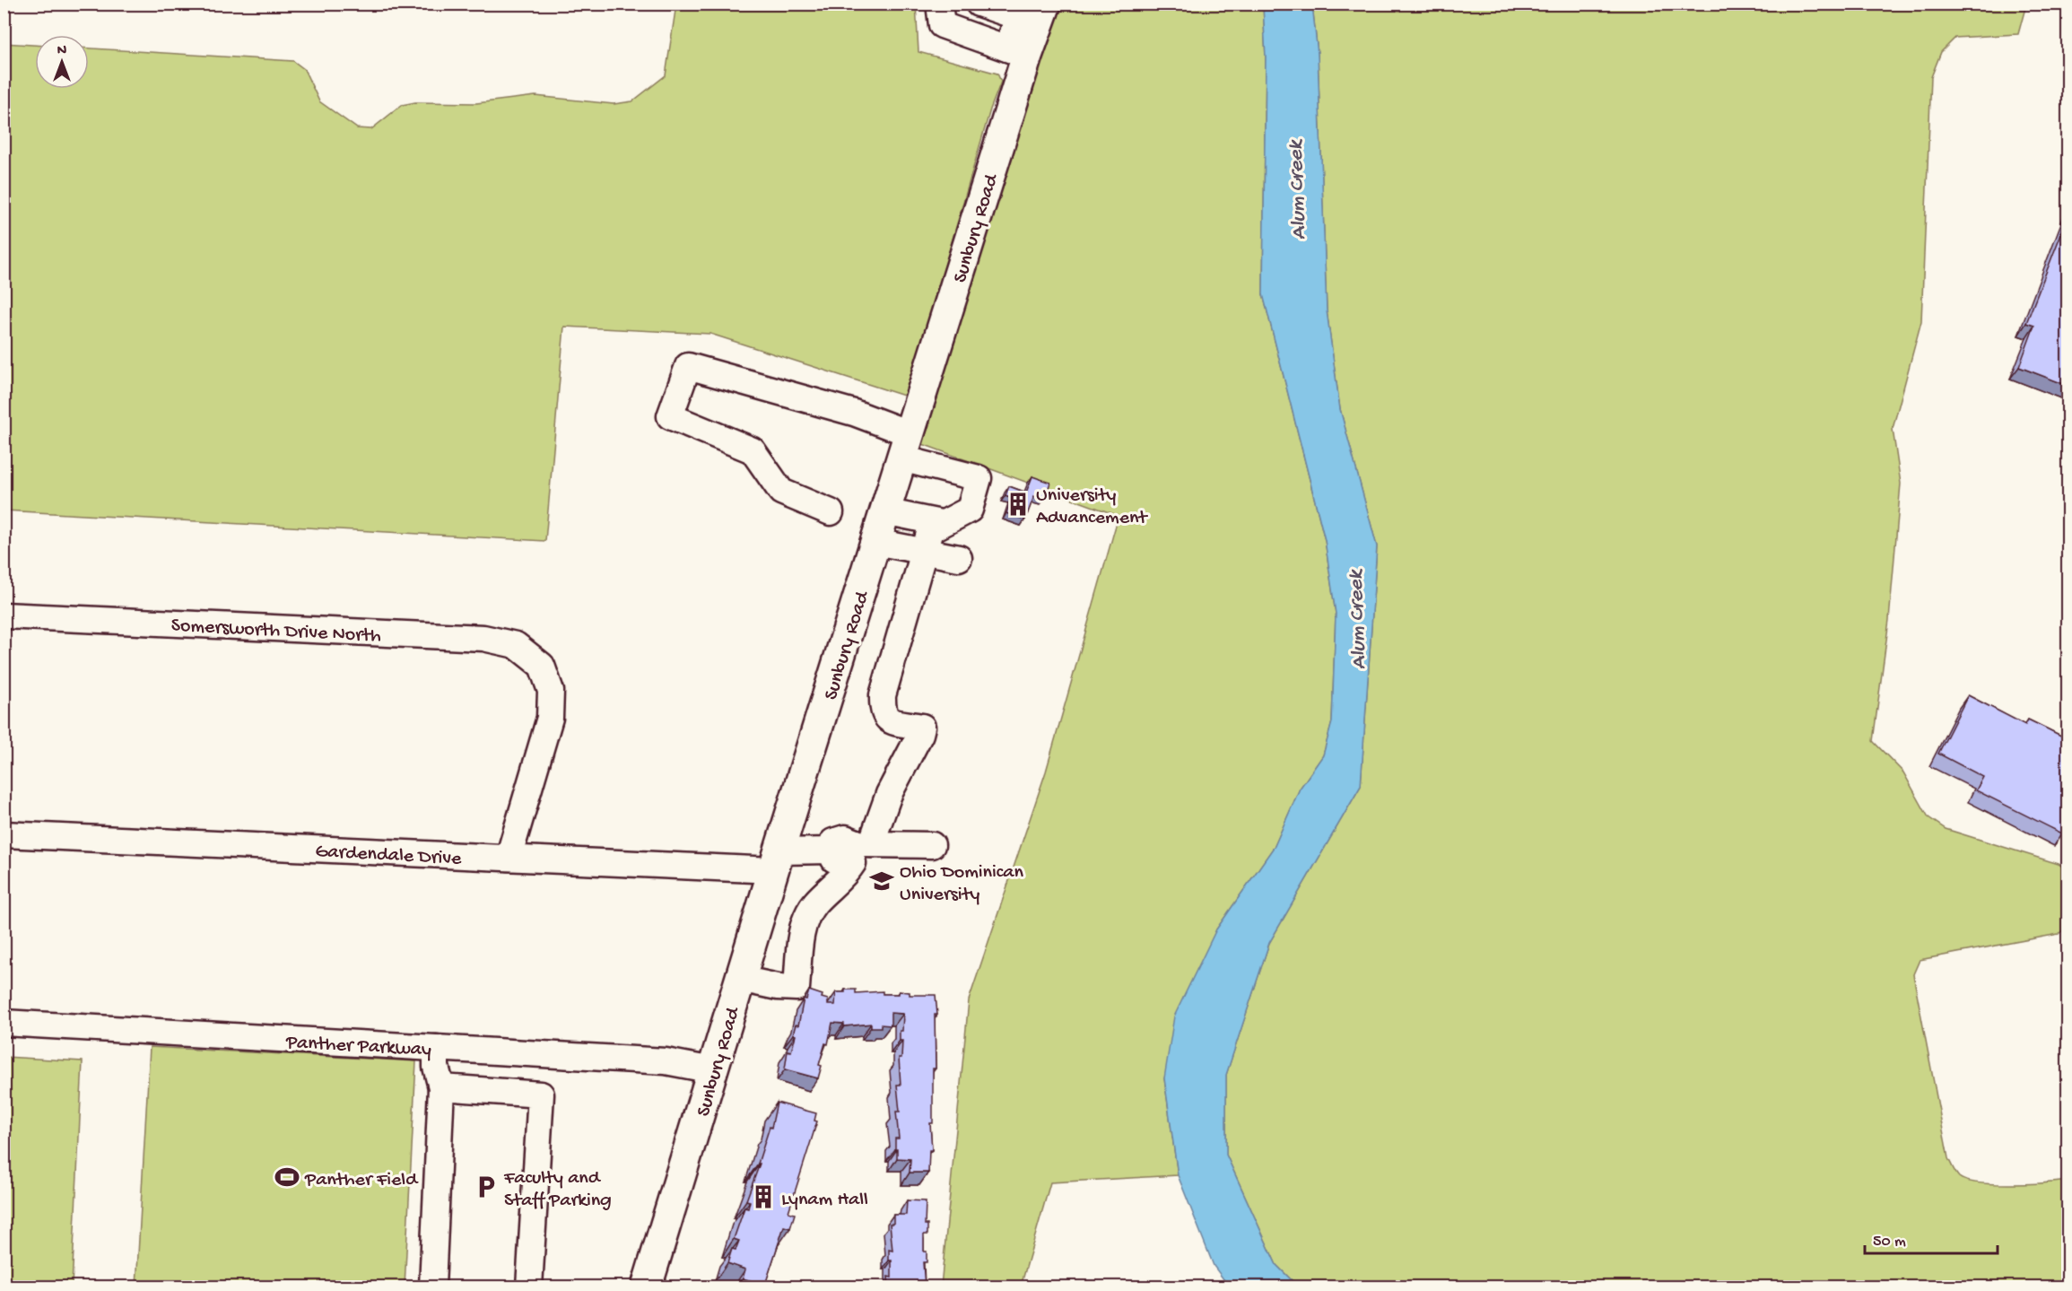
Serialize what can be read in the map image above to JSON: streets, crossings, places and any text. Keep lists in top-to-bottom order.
{
  "streets": {
    "main road": ["Sunbury Road"],
    "street": ["Somersworth Drive North", "Gardendale Drive", "Panther Parkway"]
  },
  "crossings": [
    ["Sunbury Road", "Gardendale Drive"],
    ["Sunbury Road", "Panther Parkway"],
    ["Somersworth Drive North", "Gardendale Drive"]
  ],
  "water": ["Alum Creek"],
  "places": {
    "building": ["University Advancement", "Lynam Hall"],
    "school or university": ["Ohio Dominican University"],
    "sports": ["Panther Field"],
    "parking": ["Faculty and Staff Parking"]
  },
  "scale_bar": "50 m",
  "north": "top"
}
